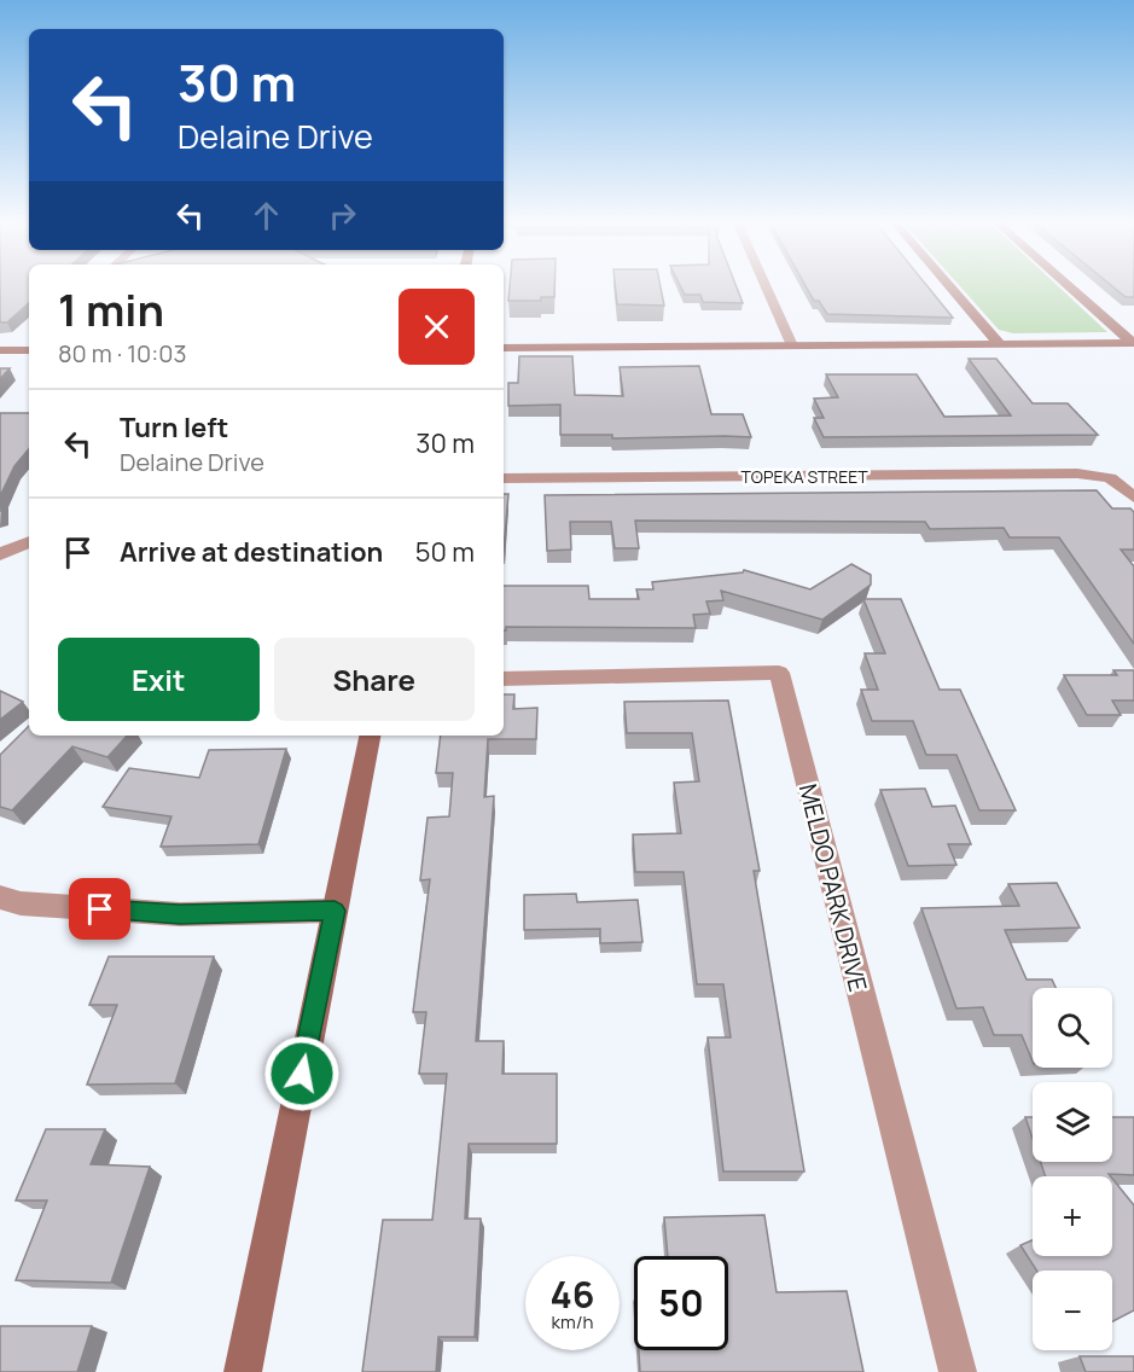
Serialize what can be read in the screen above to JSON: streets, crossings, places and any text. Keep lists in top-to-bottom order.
{
  "streets": {
    "street": ["TOPEKA STREET", "MELDO PARK DRIVE"]
  },
  "page": {
    "turn": ["30 m", "Delaine Drive"],
    "heading": ["1 min", "80 m · 10:03"],
    "list": [
      {
        "name": "Turn left",
        "note": "Delaine Drive",
        "value": "30 m"
      },
      {
        "name": "Arrive at destination",
        "value": "50 m"
      }
    ],
    "buttons": ["Exit", "Share"],
    "map_buttons": ["+", "−"],
    "speed": "46 km/h",
    "limit": "50"
  }
}
